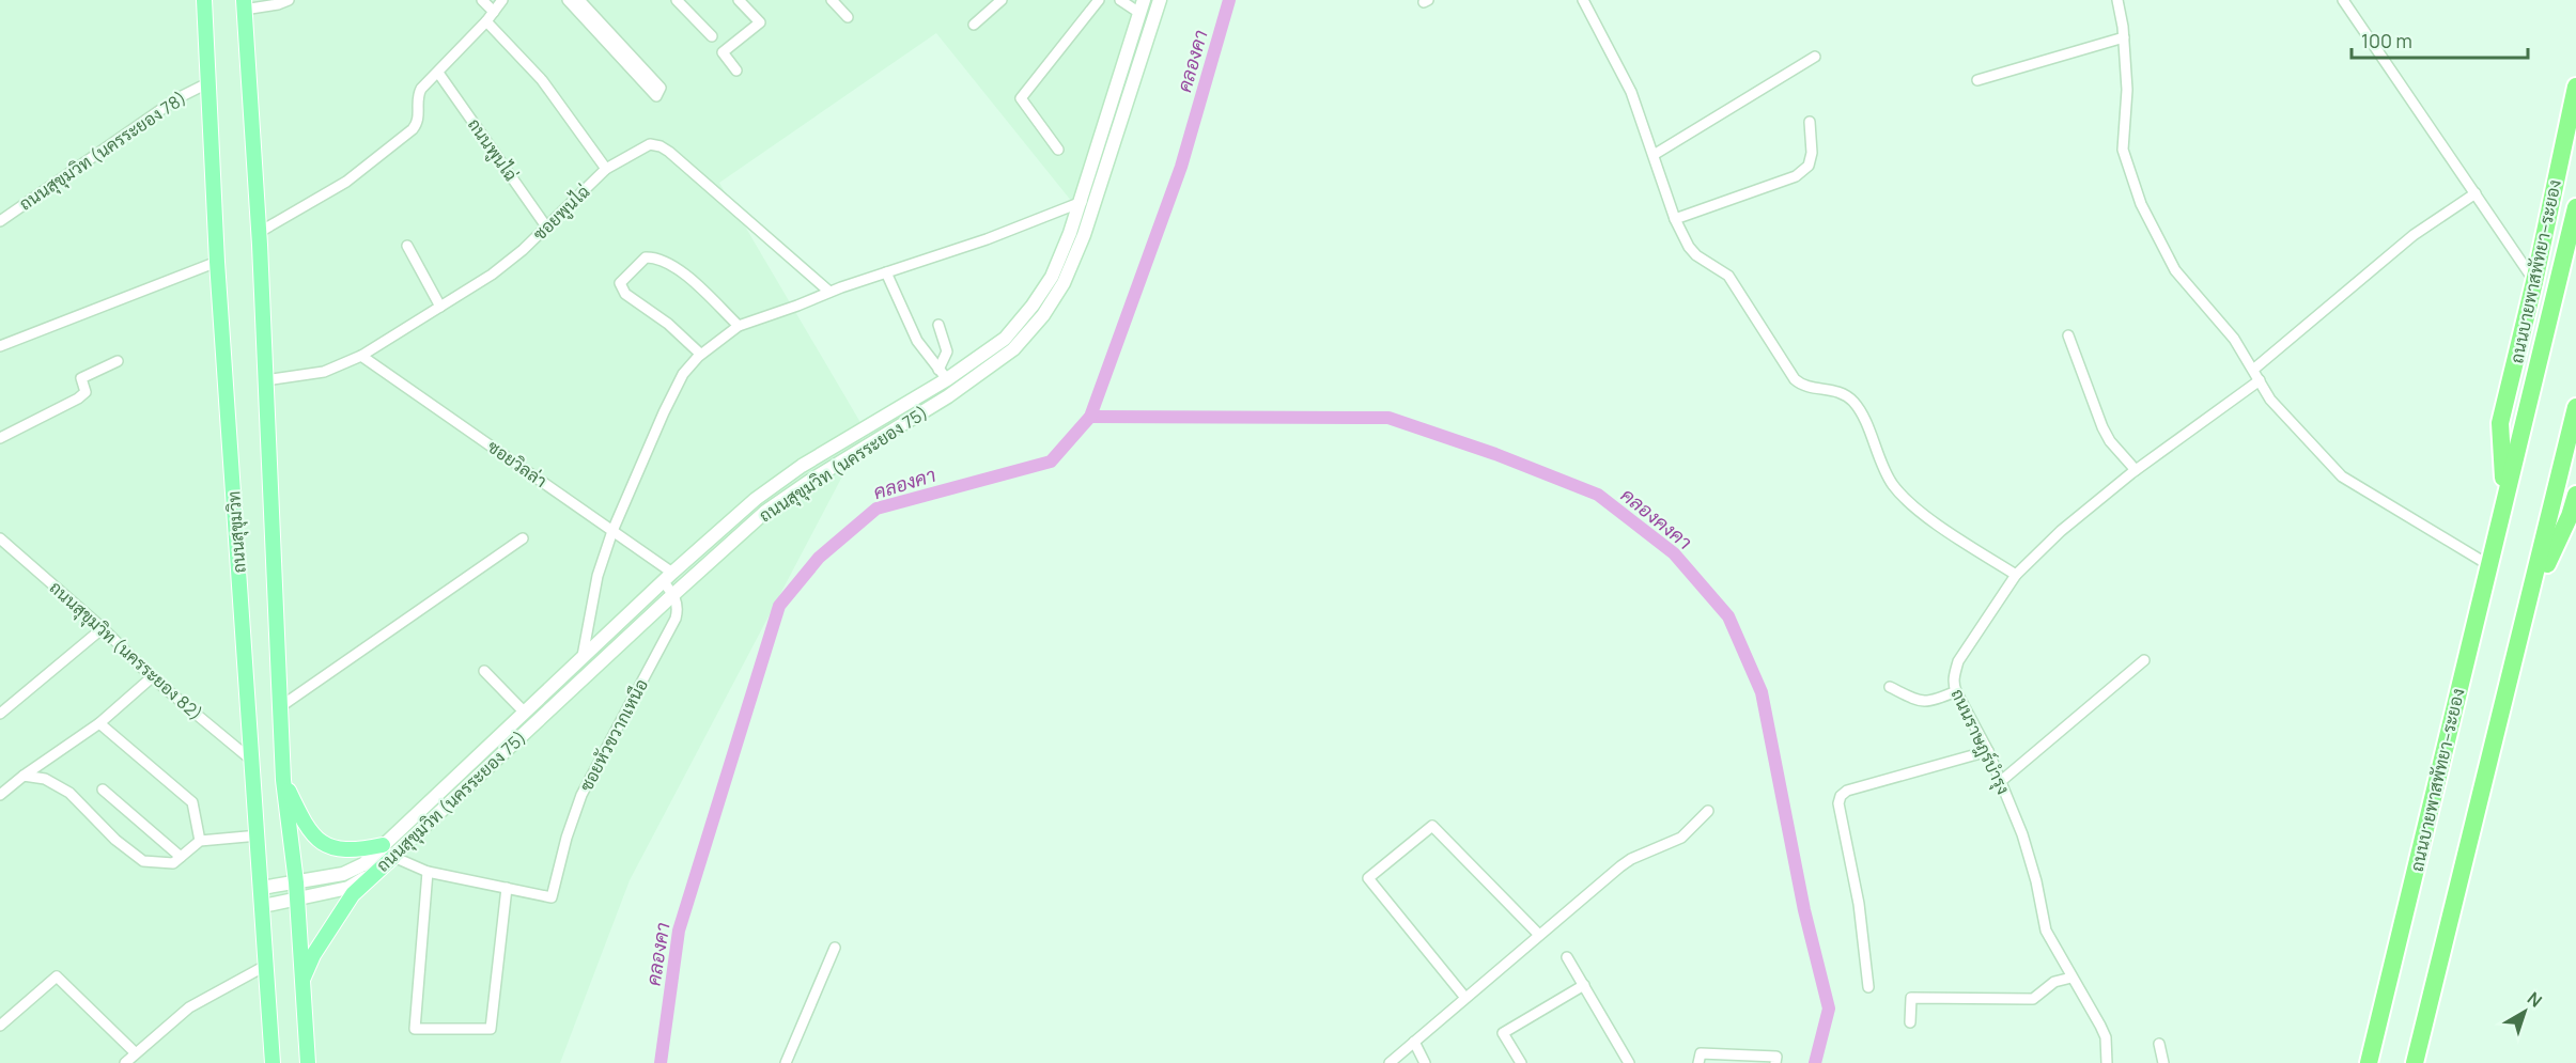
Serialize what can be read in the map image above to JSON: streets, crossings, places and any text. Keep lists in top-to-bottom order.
{
  "streets": {
    "highway": ["ถนนบายพาสพัทยา–ระยอง"],
    "main road": ["ถนนสุขุมวิท"],
    "street": [
      "ถนนพูนไฉ่",
      "ถนนสุขุมวิท (นครระยอง 78)",
      "ซอยพูนไฉ่",
      "ซอยวิลล่า",
      "ถนนสุขุมวิท (นครระยอง 75)",
      "ถนนสุขุมวิท (นครระยอง 82)",
      "ซอยหัวขวากเหนือ",
      "ถนนราษฎร์บำรุง"
    ]
  },
  "crossings": [
    ["ถนนพูนไฉ่", "ซอยพูนไฉ่"],
    ["ถนนสุขุมวิท (นครระยอง 78)", "ถนนสุขุมวิท"],
    ["ซอยพูนไฉ่", "ซอยวิลล่า"],
    ["ซอยพูนไฉ่", "ถนนสุขุมวิท"],
    ["ซอยวิลล่า", "ถนนสุขุมวิท (นครระยอง 75)"],
    ["ถนนสุขุมวิท (นครระยอง 75)", "ถนนสุขุมวิท"],
    ["ถนนสุขุมวิท (นครระยอง 75)", "ซอยหัวขวากเหนือ"],
    ["ถนนสุขุมวิท", "ถนนสุขุมวิท (นครระยอง 82)"]
  ],
  "water": ["คลองคา", "คลองคงคา"],
  "scale_bar": "100 m",
  "north": "top right"
}
